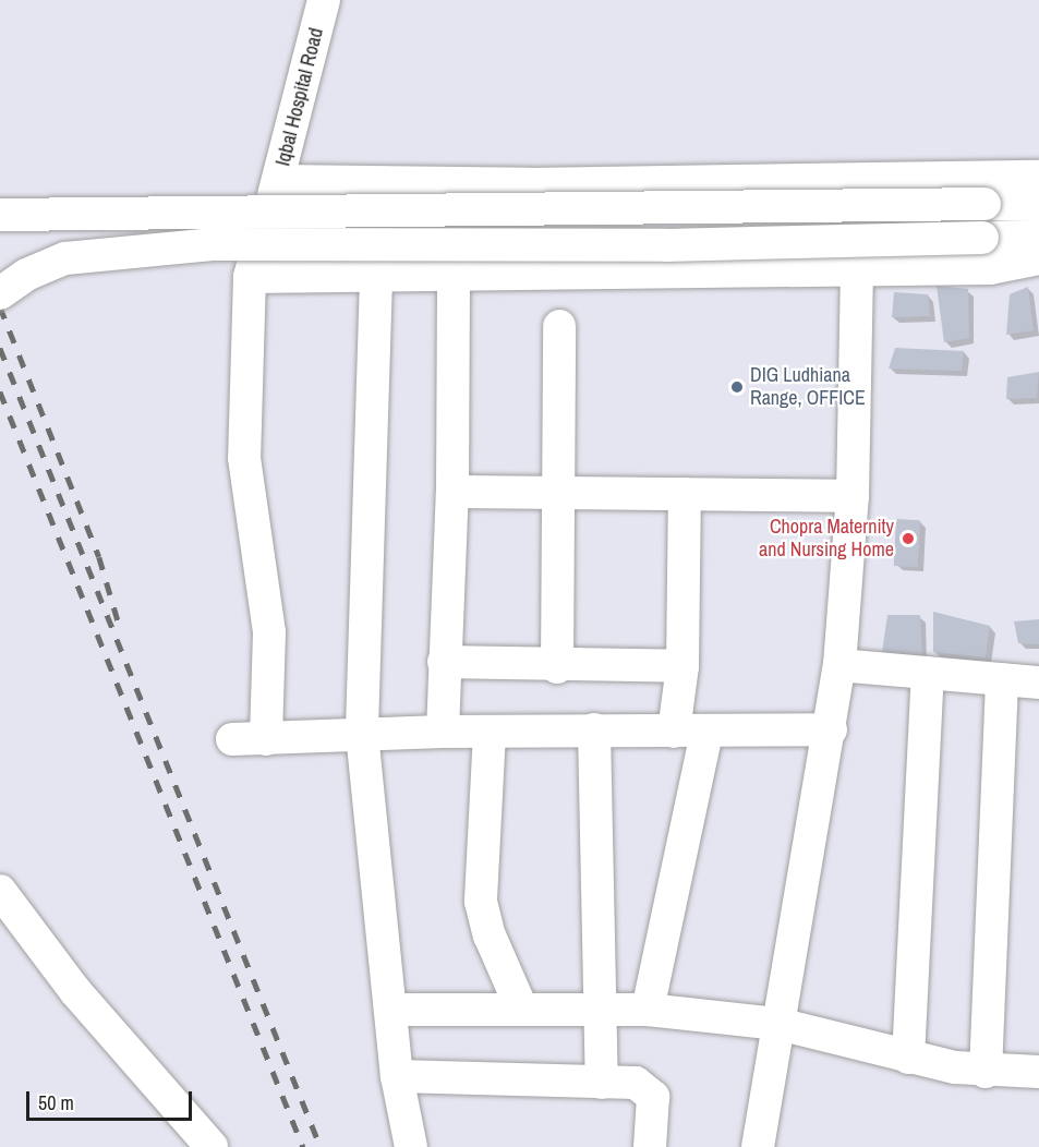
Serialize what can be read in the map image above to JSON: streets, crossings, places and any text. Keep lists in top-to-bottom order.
{
  "streets": {
    "street": ["Iqbal Hospital Road"]
  },
  "places": ["DIG Ludhiana Range, OFFICE", "Chopra Maternity and Nursing Home"],
  "scale_bar": "50 m"
}
